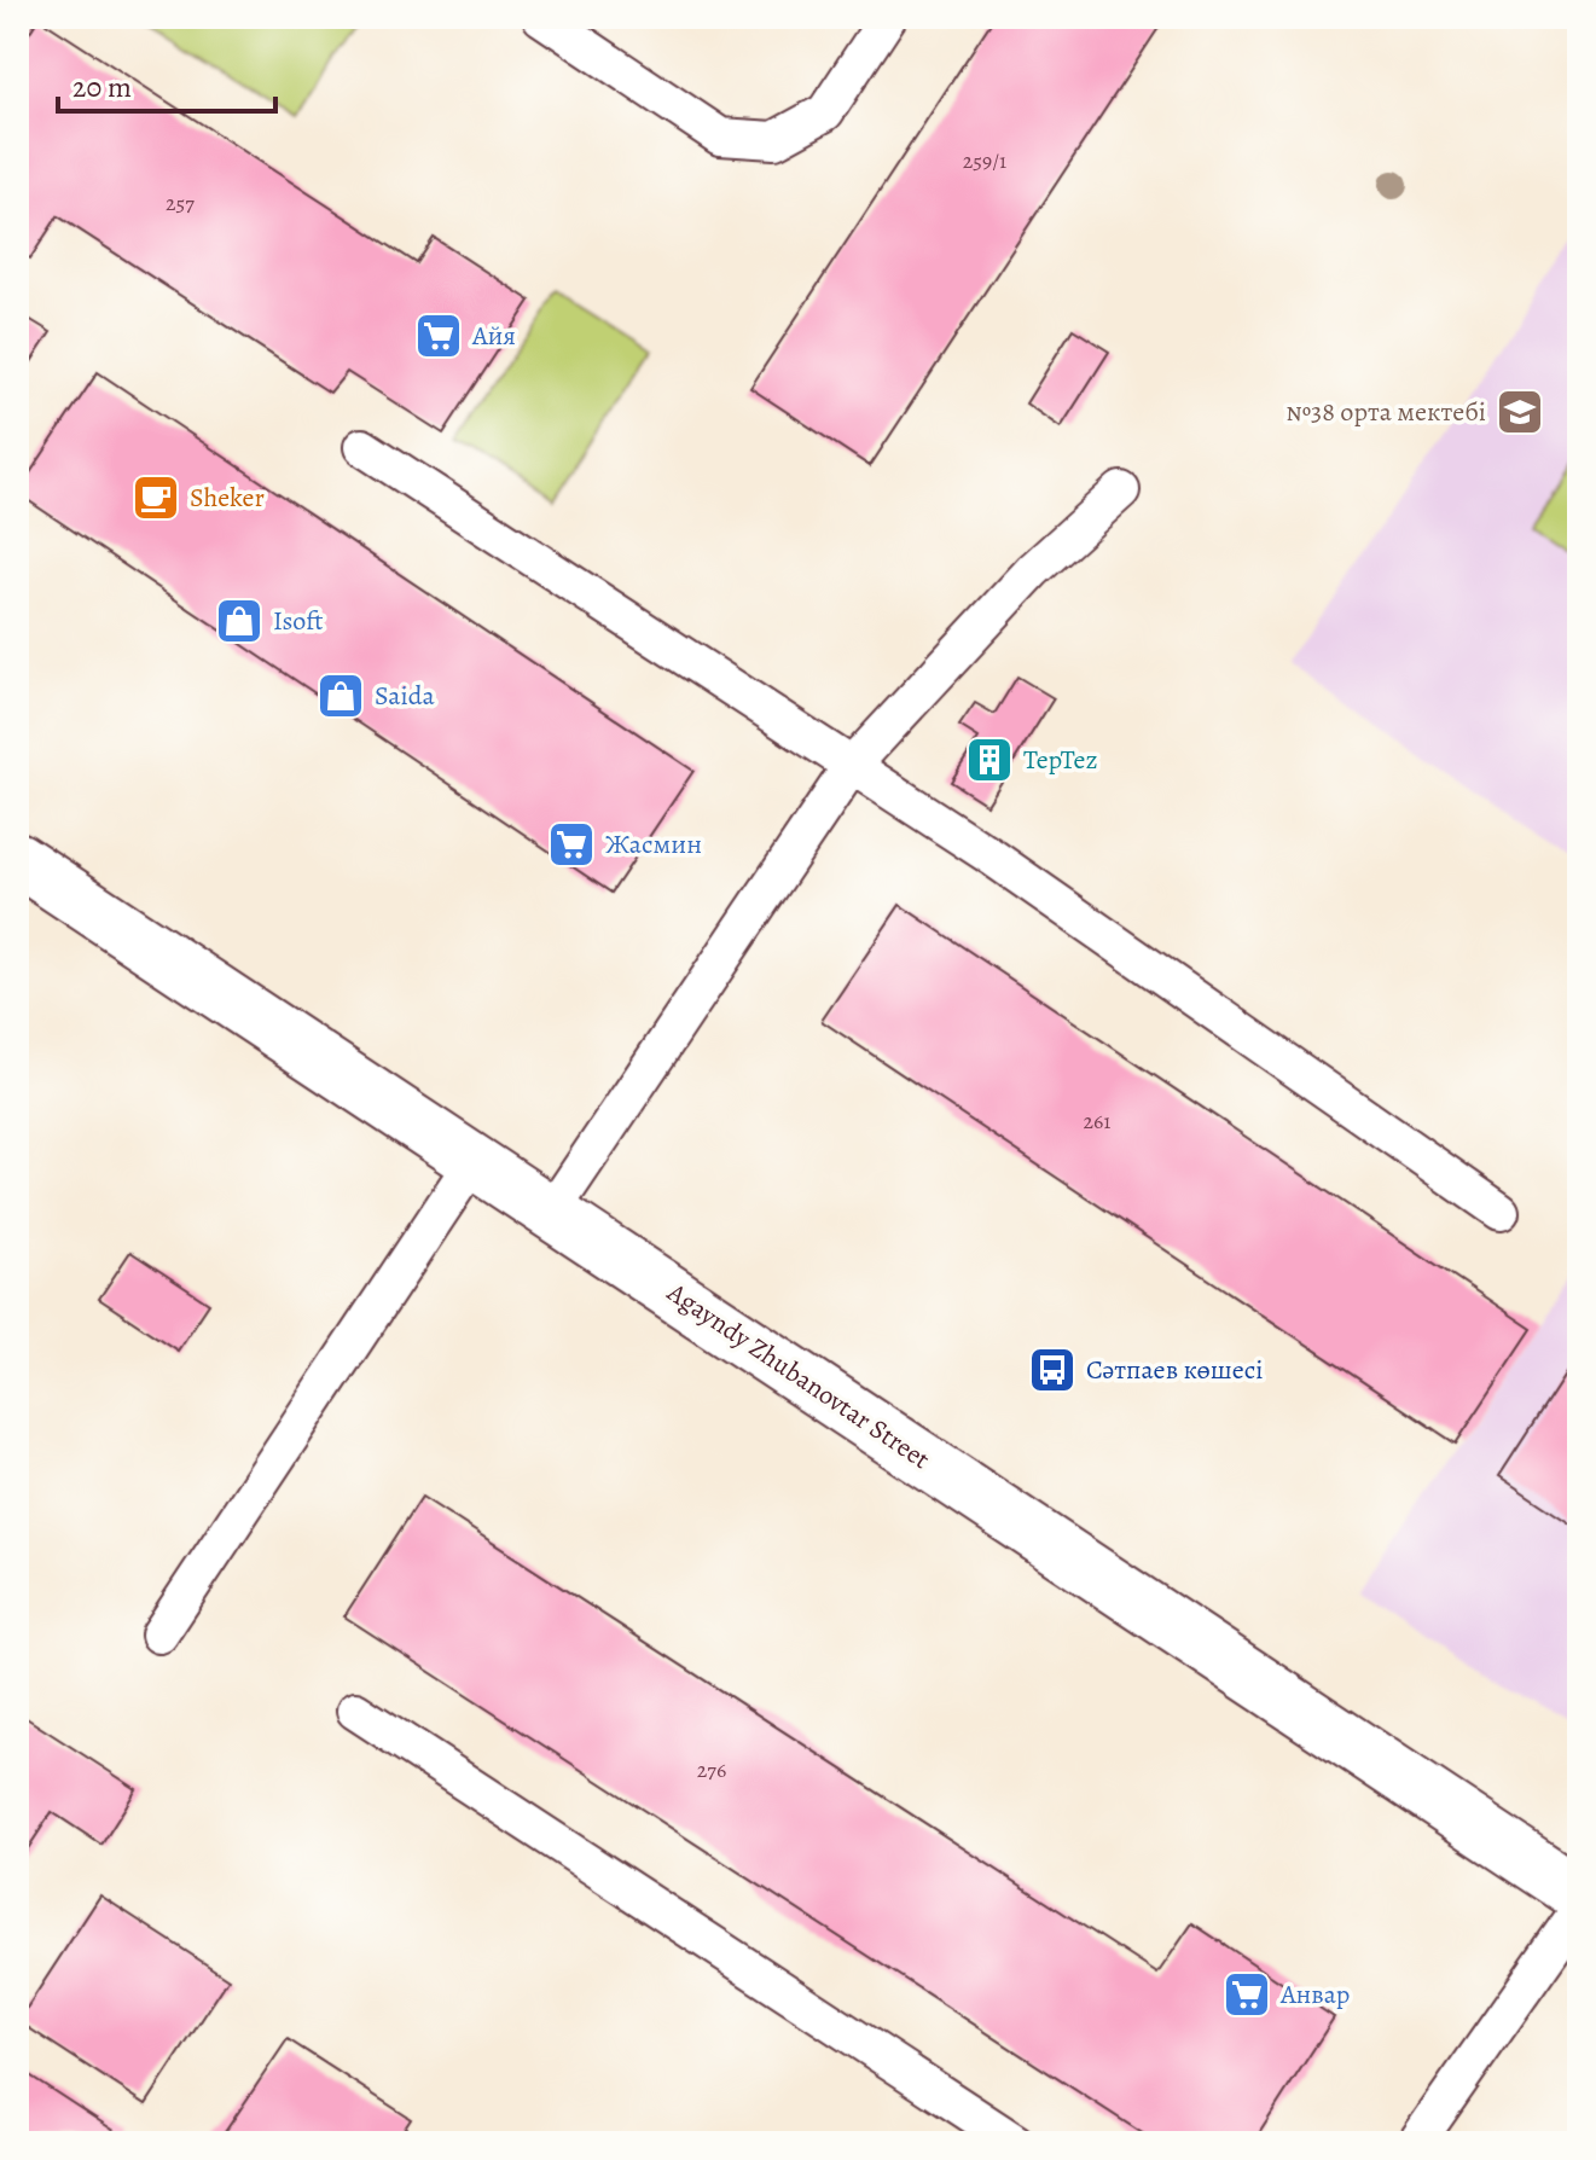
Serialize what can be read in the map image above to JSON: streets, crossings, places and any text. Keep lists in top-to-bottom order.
{
  "streets": {
    "street": ["Agayndy Zhubanovtar Street"]
  },
  "places": {
    "supermarket": ["Айя", "Жасмин", "Анвар"],
    "school or university": ["№38 орта мектебі"],
    "cafe": ["Sheker"],
    "shop": ["Isoft", "Saida"],
    "building": ["TepTez"],
    "bus stop": ["Сәтпаев көшесі"]
  },
  "house_numbers": [
    "259/1",
    "257",
    "261",
    "276"
  ],
  "scale_bar": "20 m"
}
